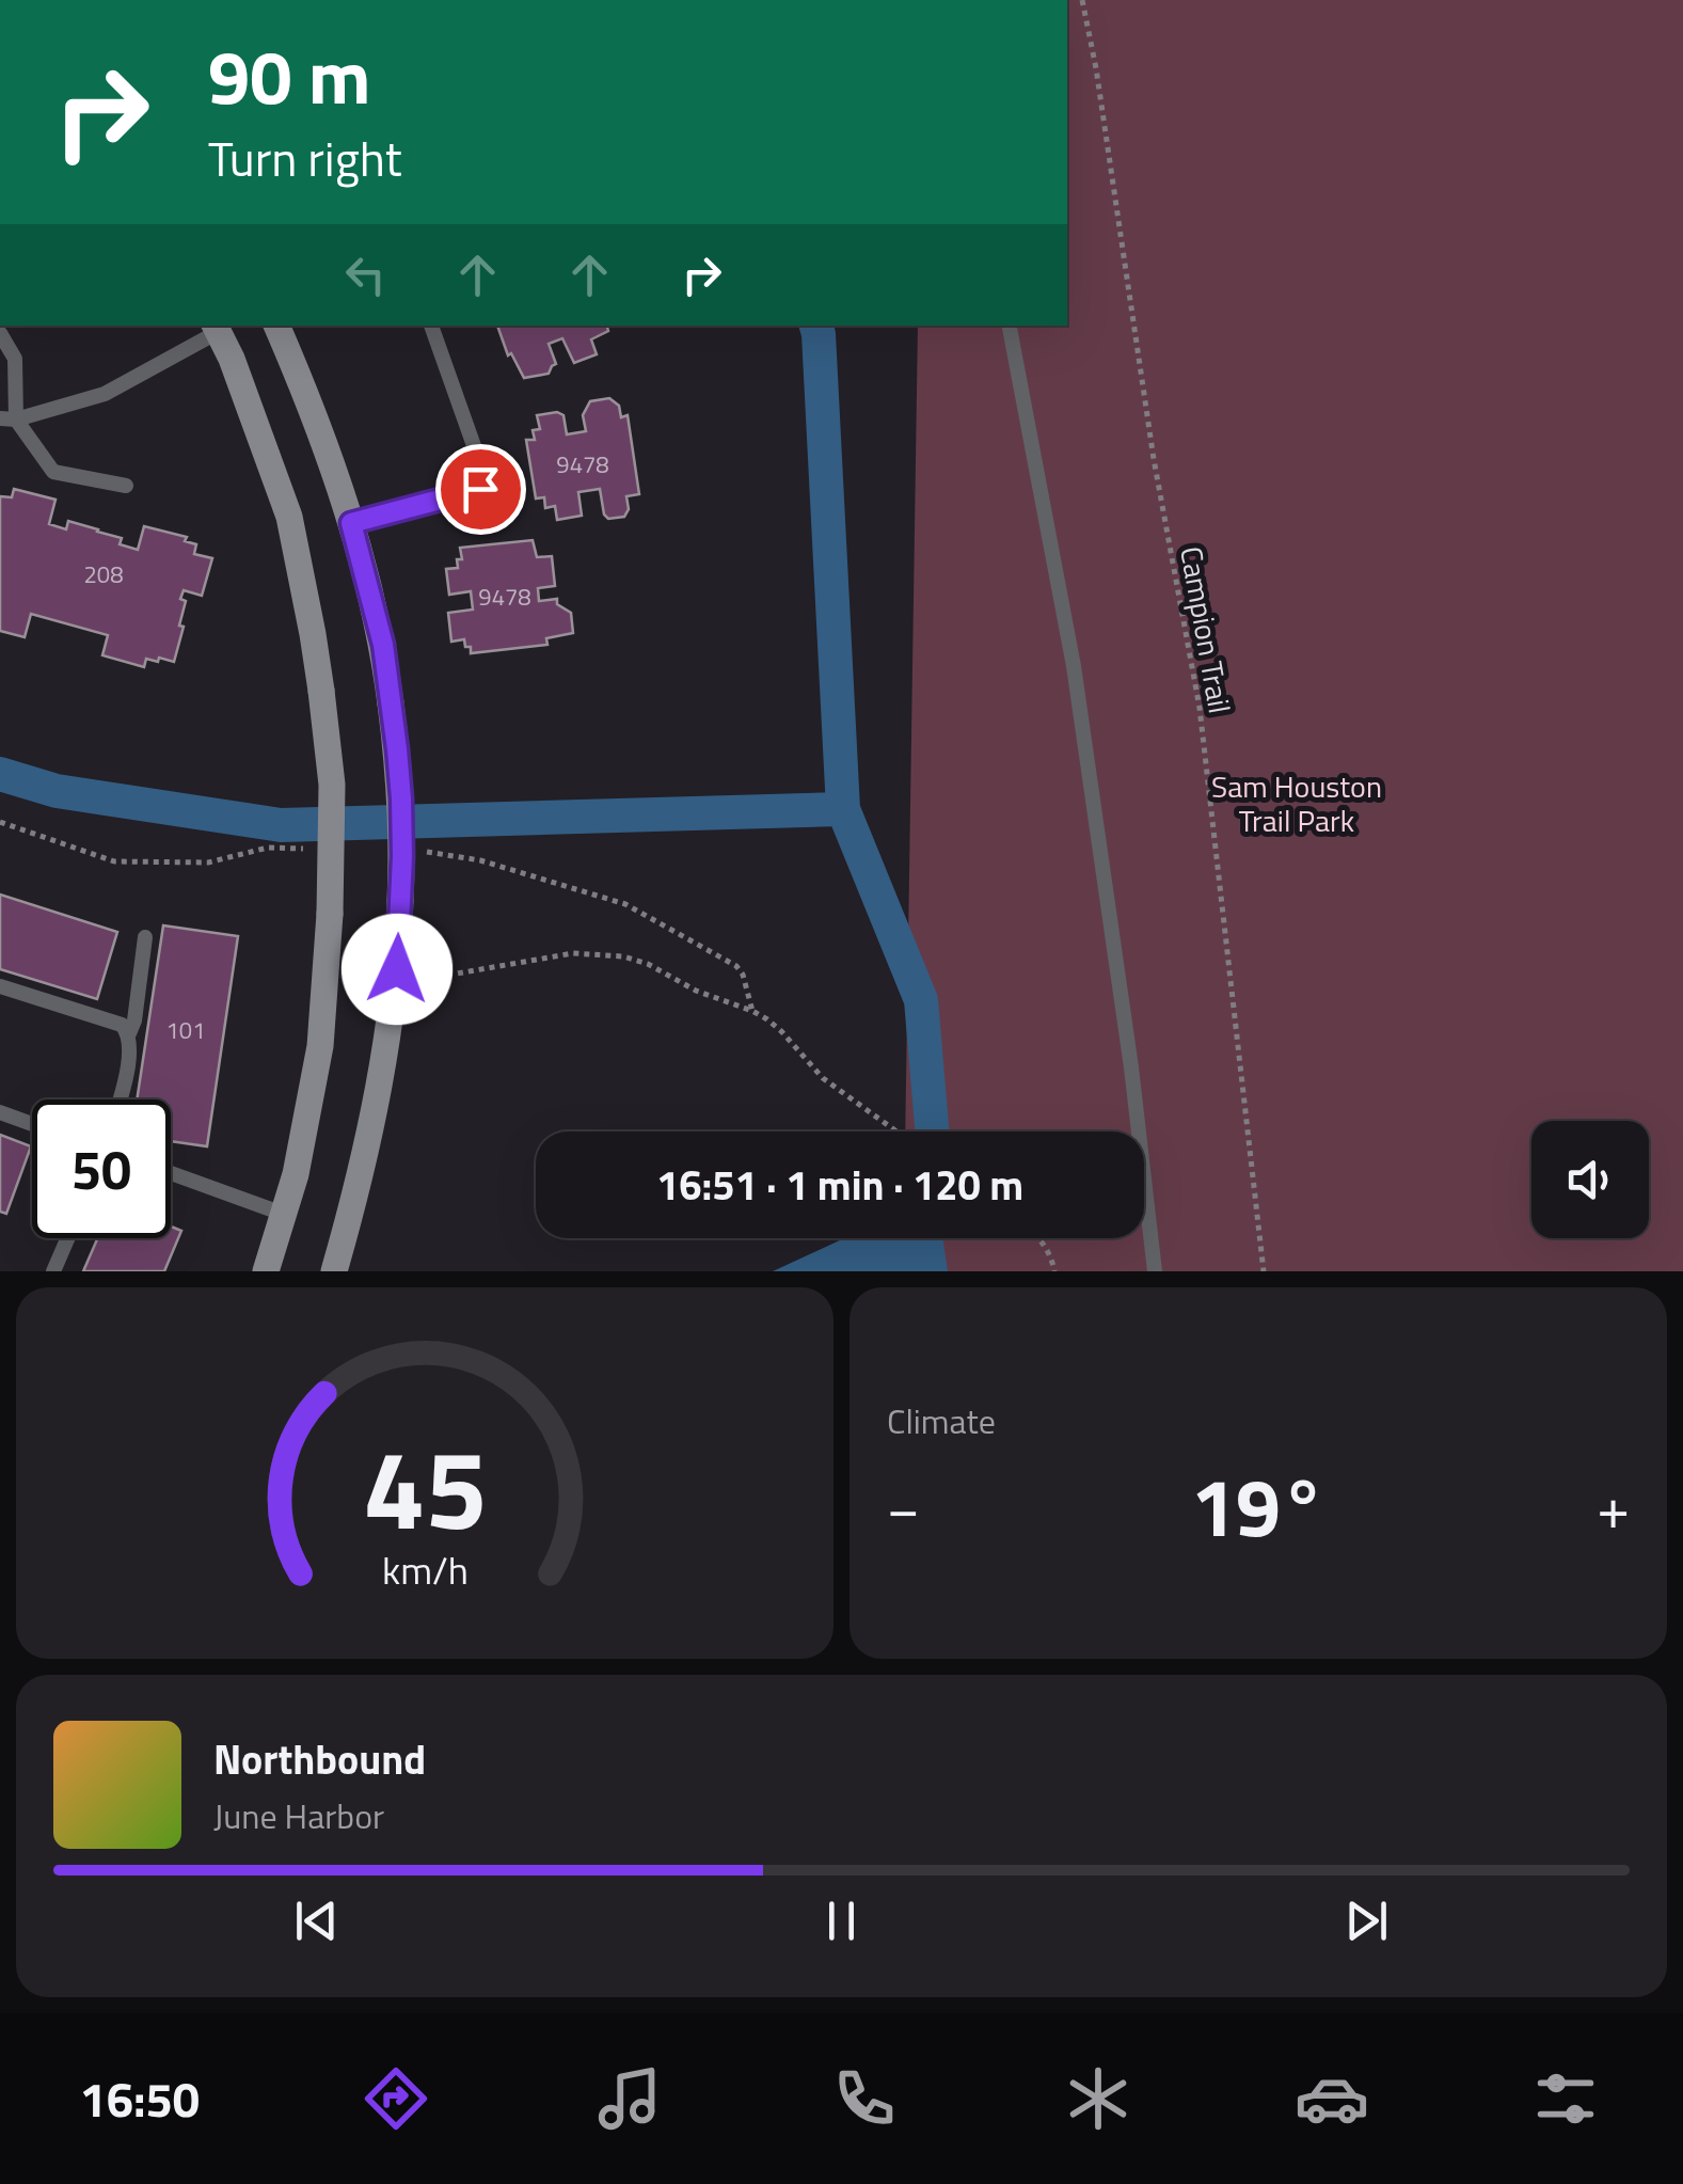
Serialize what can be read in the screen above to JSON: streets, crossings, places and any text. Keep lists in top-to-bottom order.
{
  "streets": {
    "path": ["Campion Trail"]
  },
  "parks": ["Sam Houston Trail Park"],
  "house_numbers": [
    "9478",
    "208",
    "9478",
    "101"
  ],
  "page": {
    "turn": ["90 m", "Turn right"],
    "limit": "50",
    "trip": "16:51 · 1 min · 120 m",
    "tile": "Climate",
    "heat": ["−", "19°", "+"],
    "song": ["Northbound", "June Harbor"],
    "tabs": "16:50",
    "gauge": ["45", "km/h"]
  }
}
